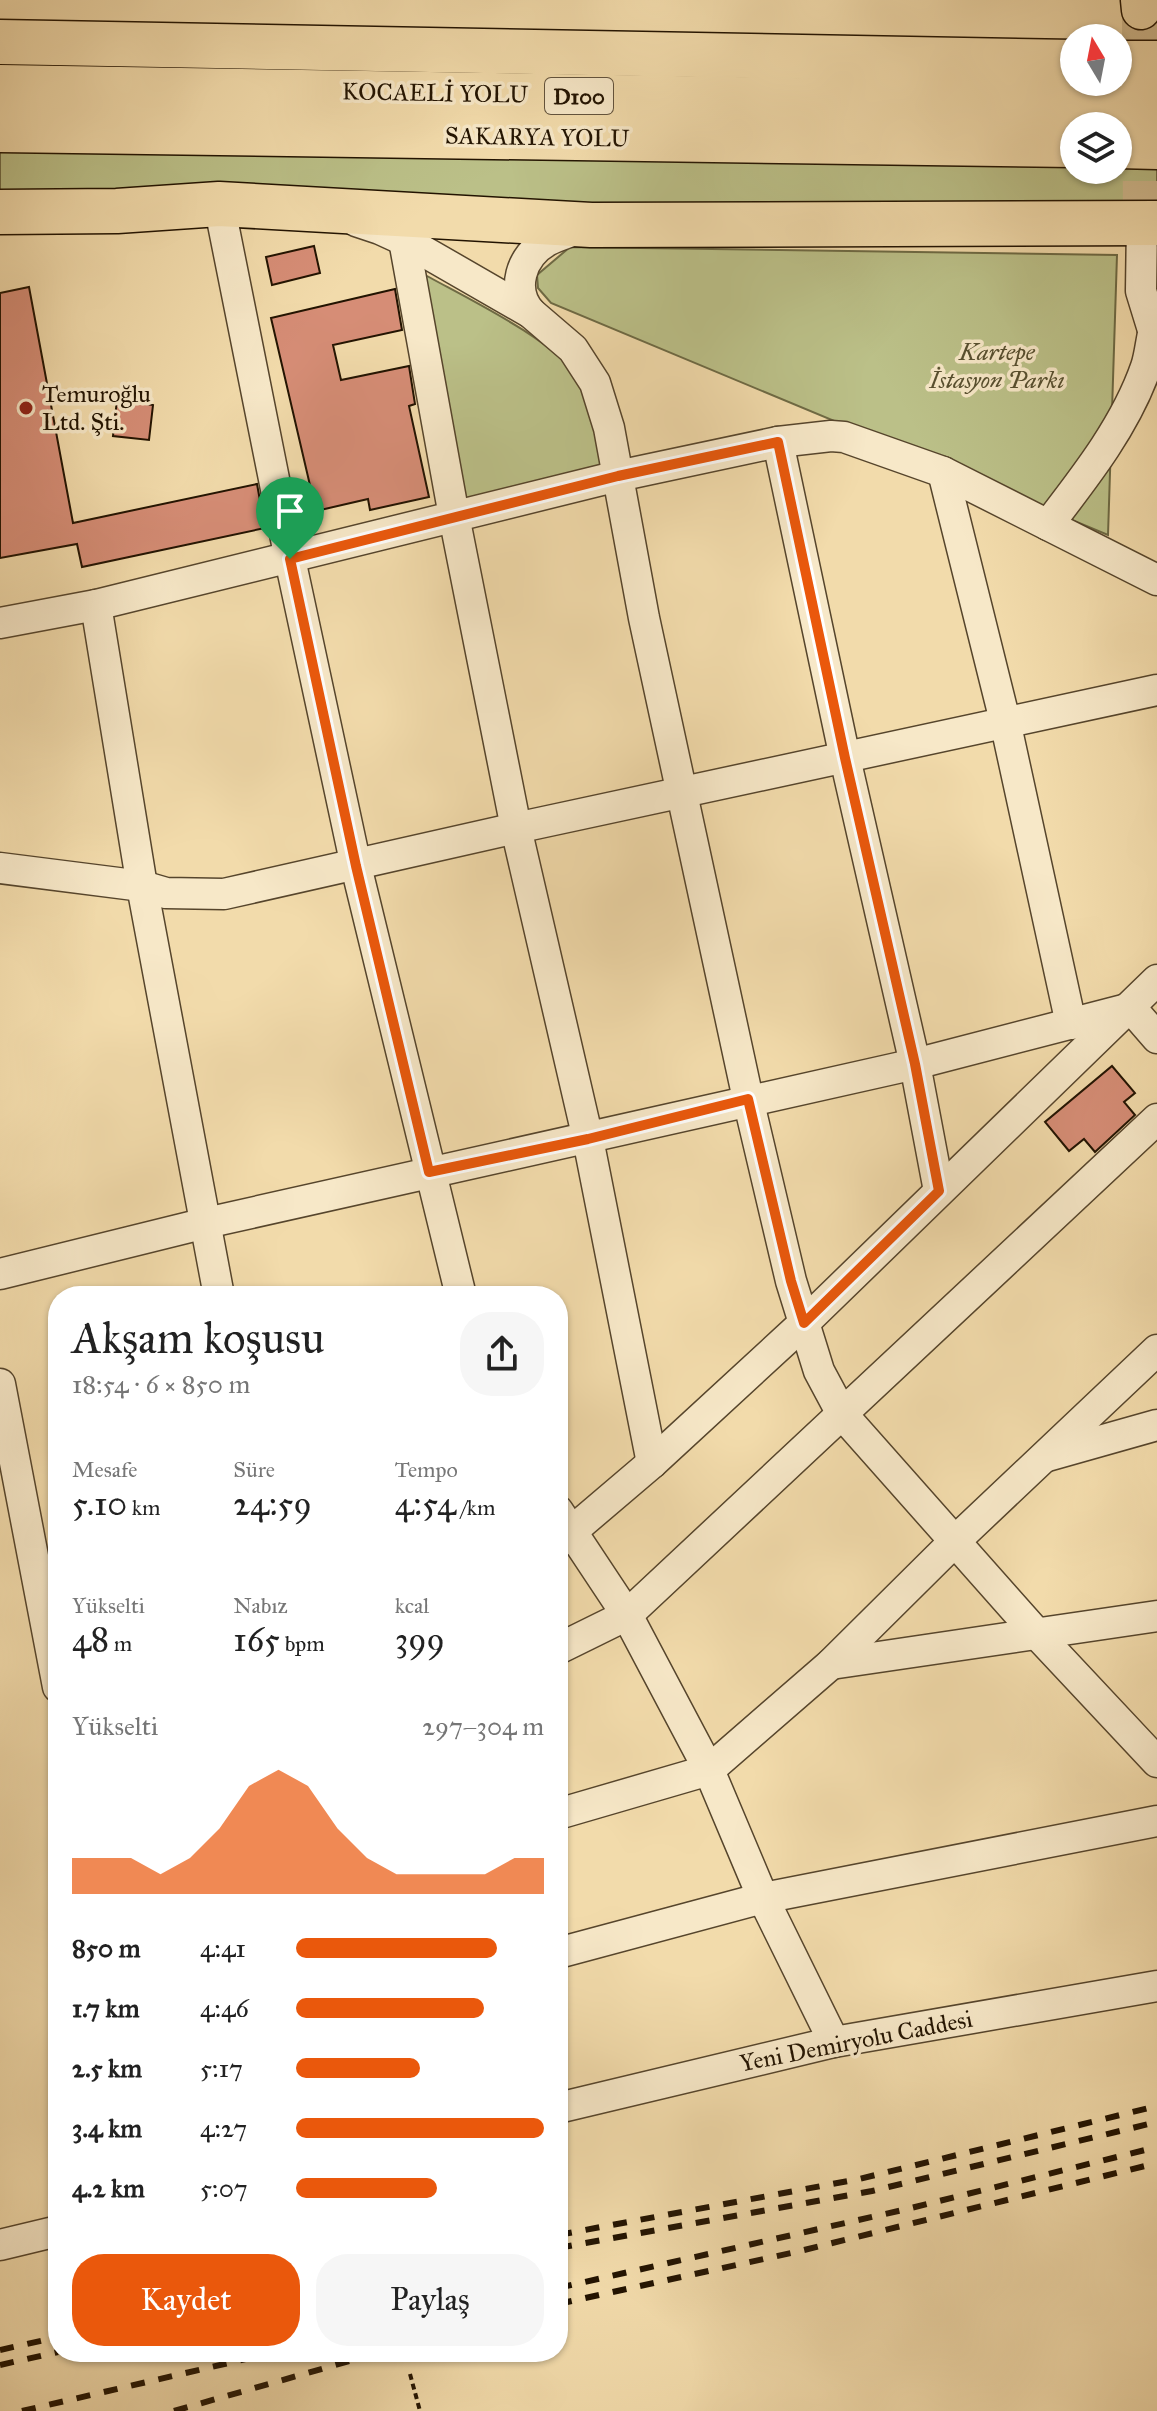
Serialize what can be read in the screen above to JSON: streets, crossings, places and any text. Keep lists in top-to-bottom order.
{
  "streets": {
    "highway": ["KOCAELİ YOLU", "D100", "SAKARYA YOLU"],
    "street": ["Yeni Demiryolu Caddesi"]
  },
  "parks": ["Kartepe İstasyon Parkı"],
  "places": ["Temuroğlu Ltd. Şti."],
  "north": "top",
  "page": {
    "heading": ["Akşam koşusu", "18:54 · 6 × 850 m"],
    "stats": [
      ["Mesafe", "5.10 km"],
      ["Süre", "24:59"],
      ["Tempo", "4:54 /km"],
      ["Yükselti", "48 m"],
      ["Nabız", "165 bpm"],
      ["kcal", "399"]
    ],
    "chart": ["Yükselti", "297–304 m"],
    "list": [
      {
        "name": "850 m",
        "note": "4:41"
      },
      {
        "name": "1.7 km",
        "note": "4:46"
      },
      {
        "name": "2.5 km",
        "note": "5:17"
      },
      {
        "name": "3.4 km",
        "note": "4:27"
      },
      {
        "name": "4.2 km",
        "note": "5:07"
      }
    ],
    "buttons": ["Kaydet", "Paylaş"]
  }
}
